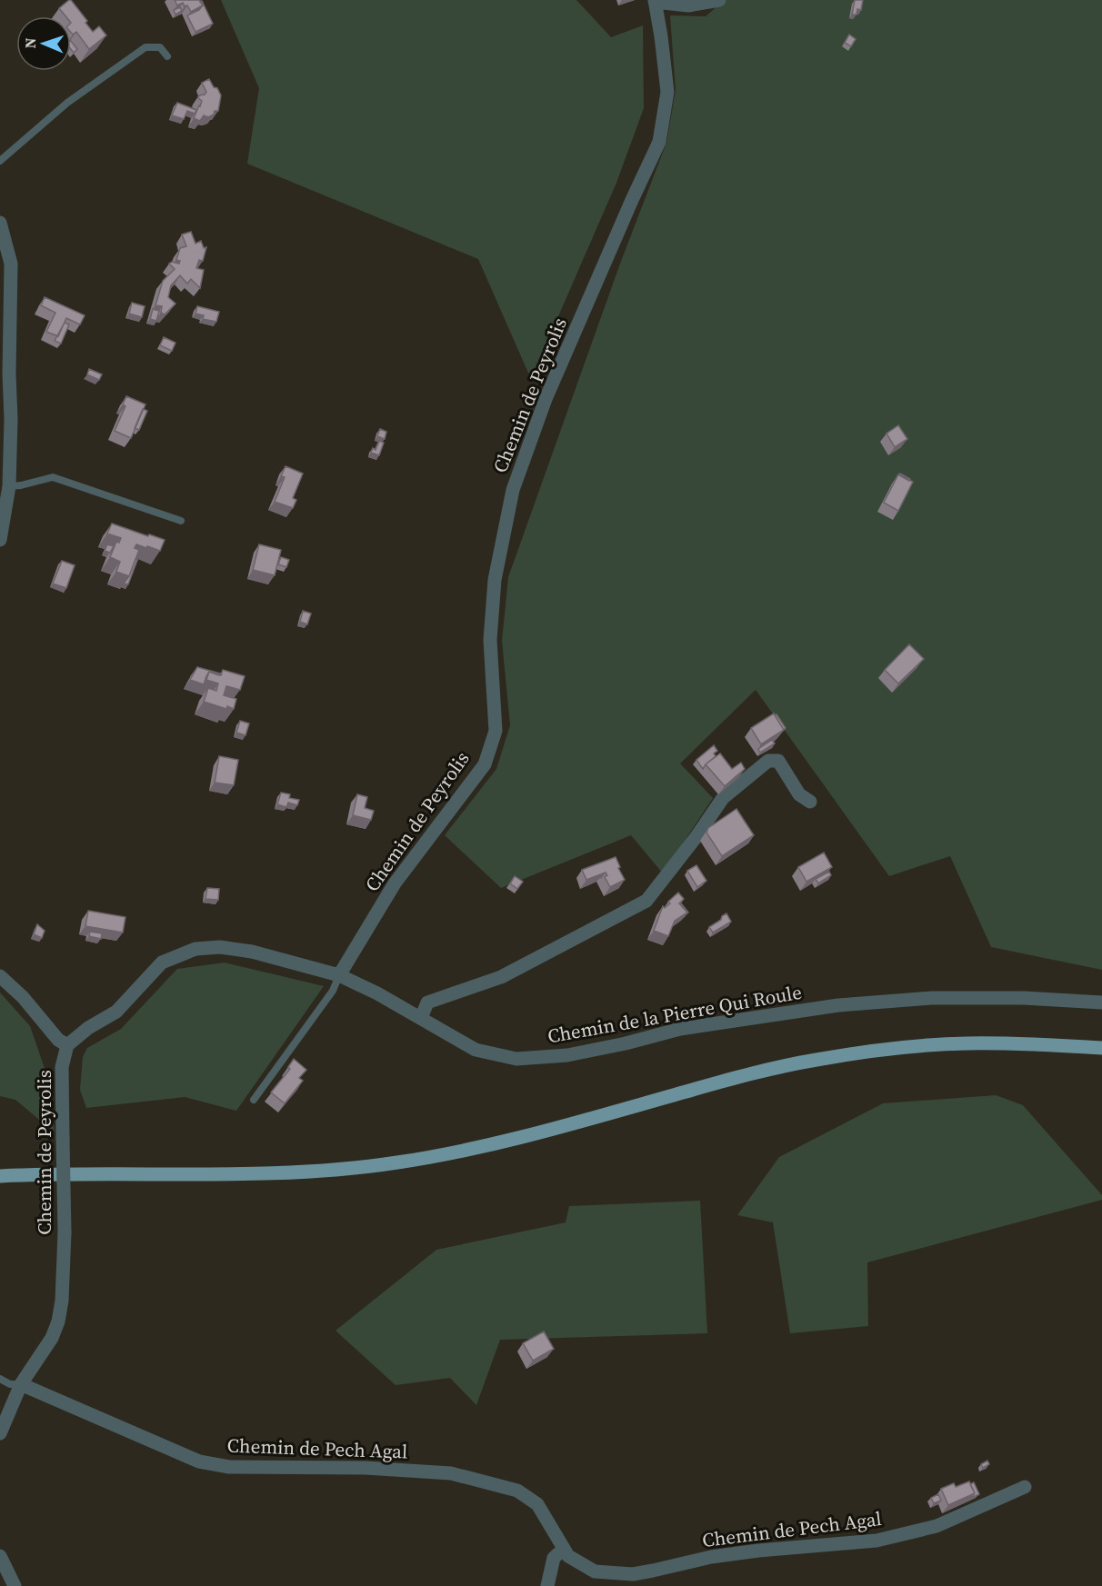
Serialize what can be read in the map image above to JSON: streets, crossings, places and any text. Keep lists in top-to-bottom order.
{
  "streets": {
    "street": ["Chemin de Peyrolis", "Chemin de la Pierre Qui Roule", "Chemin de Pech Agal"]
  },
  "crossings": [
    ["Chemin de Peyrolis", "Chemin de la Pierre Qui Roule"],
    ["Chemin de Peyrolis", "Chemin de Pech Agal"]
  ],
  "north": "left"
}
